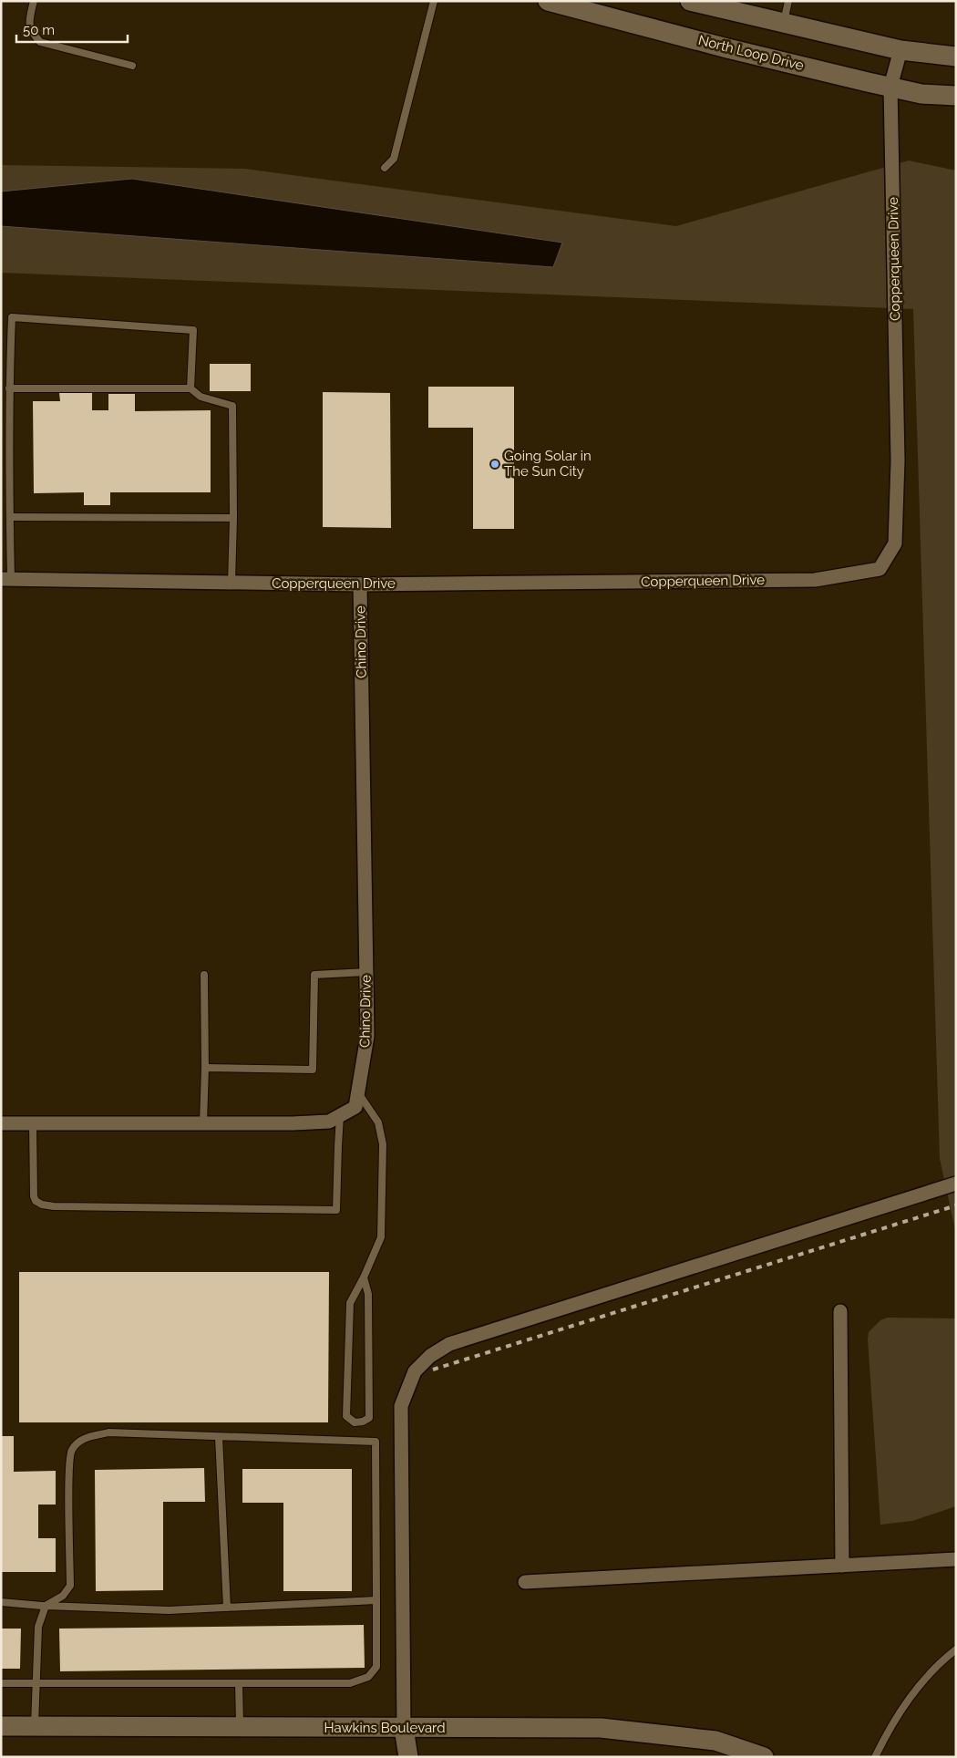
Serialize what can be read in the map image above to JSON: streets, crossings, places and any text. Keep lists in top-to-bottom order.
{
  "streets": {
    "main road": ["North Loop Drive", "Hawkins Boulevard"],
    "street": ["Copperqueen Drive", "Chino Drive"]
  },
  "crossings": [
    ["North Loop Drive", "Copperqueen Drive"],
    ["Copperqueen Drive", "Chino Drive"]
  ],
  "places": ["Going Solar in The Sun City"],
  "scale_bar": "50 m"
}
